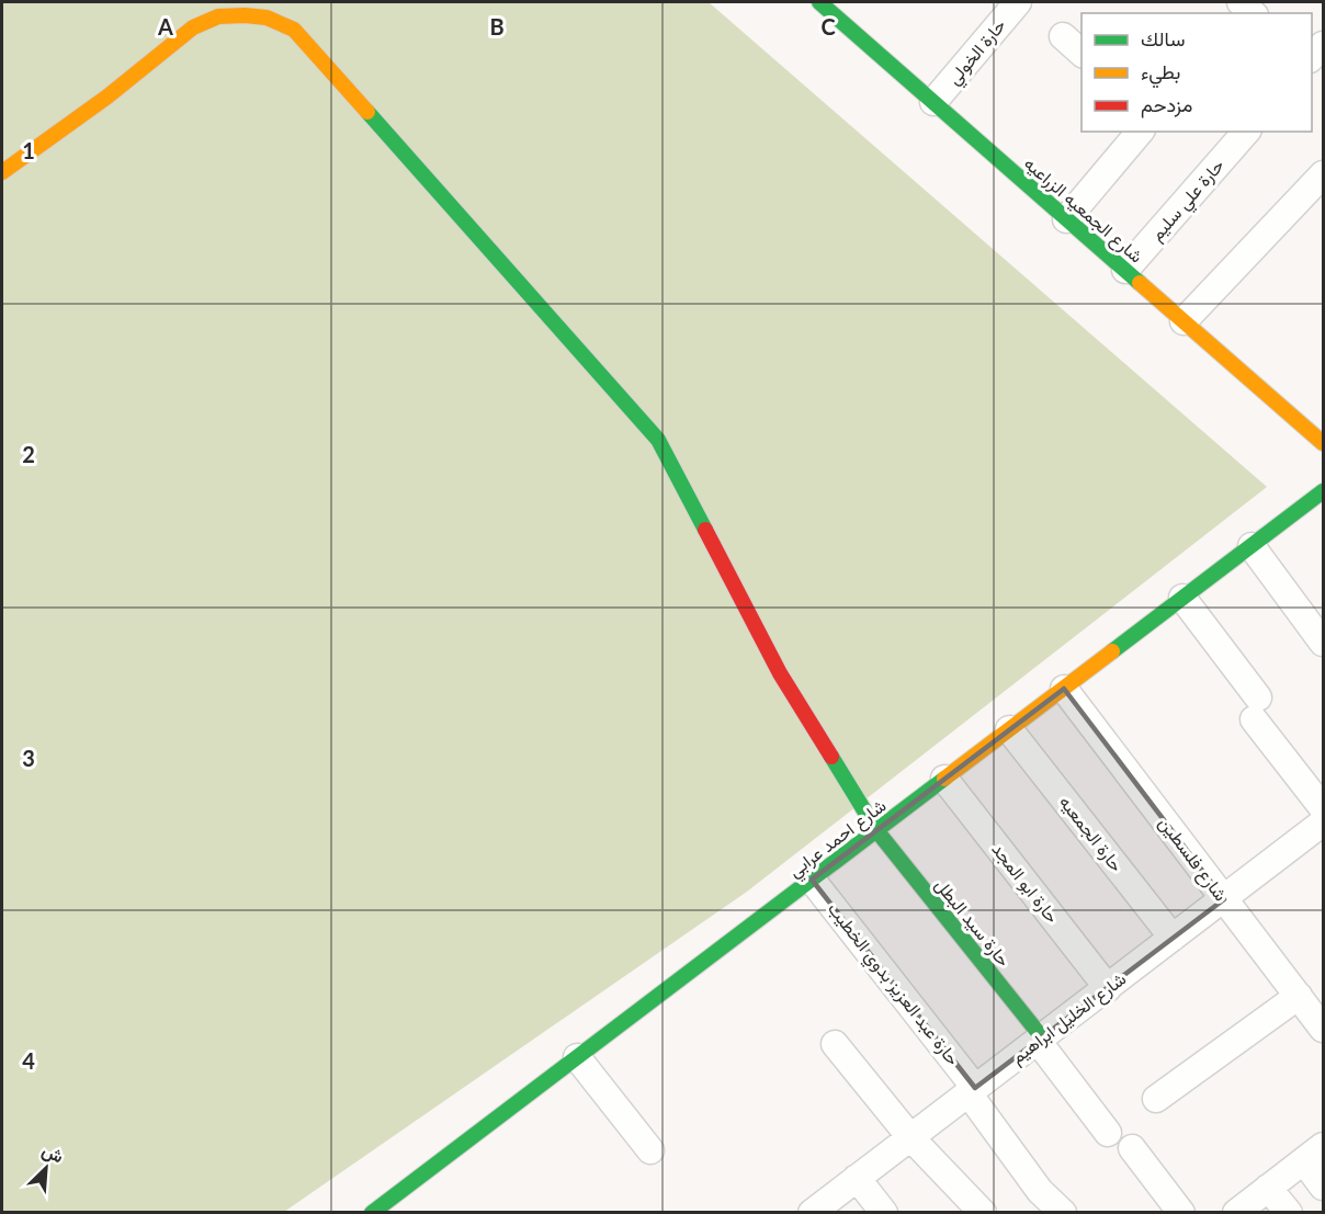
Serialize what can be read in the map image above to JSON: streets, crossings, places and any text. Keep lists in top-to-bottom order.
{
  "streets": {
    "street": [
      "حارة الخولي",
      "حارة علي سليم",
      "شارع الجمعيه الزراعيه",
      "حارة الجمعيه",
      "شارع احمد عرابي",
      "شارع فلسطين",
      "حارة ابو المجد",
      "حارة سيد البطل",
      "حارة عبد العزيز بدوي الخطيب",
      "شارع الخليل ابراهيم"
    ]
  },
  "crossings": [
    ["حارة الخولي", "شارع الجمعيه الزراعيه"],
    ["حارة علي سليم", "شارع الجمعيه الزراعيه"],
    ["حارة الجمعيه", "شارع احمد عرابي"],
    ["حارة الجمعيه", "شارع الخليل ابراهيم"],
    ["شارع احمد عرابي", "شارع فلسطين"],
    ["شارع احمد عرابي", "حارة ابو المجد"],
    ["شارع احمد عرابي", "حارة سيد البطل"],
    ["شارع احمد عرابي", "حارة عبد العزيز بدوي الخطيب"],
    ["شارع فلسطين", "شارع الخليل ابراهيم"],
    ["حارة ابو المجد", "شارع الخليل ابراهيم"],
    ["حارة سيد البطل", "شارع الخليل ابراهيم"],
    ["حارة عبد العزيز بدوي الخطيب", "شارع الخليل ابراهيم"]
  ],
  "legend": ["سالك", "بطيء", "مزدحم"],
  "north": "top right",
  "grid": {
    "columns": ["A", "B", "C"],
    "rows": [
      "1",
      "2",
      "3",
      "4"
    ]
  }
}
